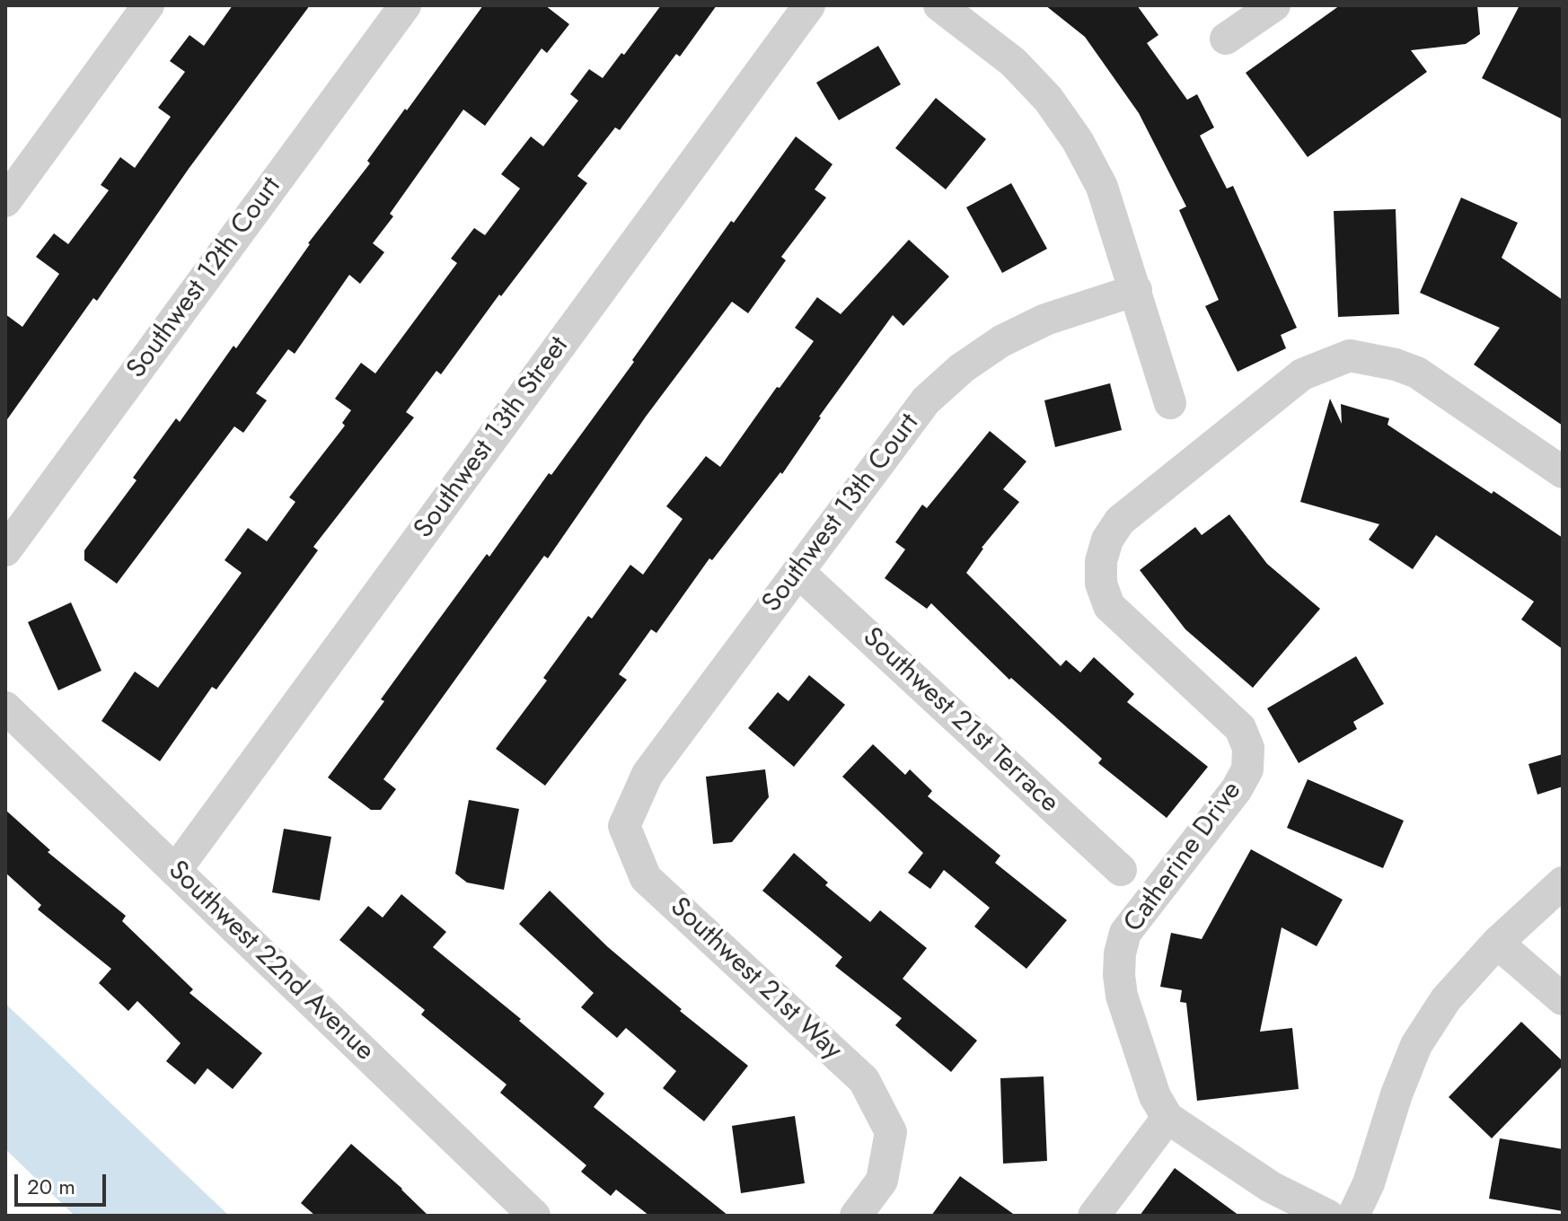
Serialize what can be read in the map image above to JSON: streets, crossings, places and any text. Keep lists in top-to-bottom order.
{
  "streets": {
    "street": [
      "Southwest 12th Court",
      "Southwest 13th Street",
      "Southwest 13th Court",
      "Southwest 21st Terrace",
      "Catherine Drive",
      "Southwest 22nd Avenue",
      "Southwest 21st Way"
    ]
  },
  "crossings": [
    ["Southwest 13th Street", "Southwest 22nd Avenue"],
    ["Southwest 13th Court", "Southwest 21st Terrace"],
    ["Southwest 13th Court", "Southwest 21st Way"]
  ],
  "scale_bar": "20 m"
}
